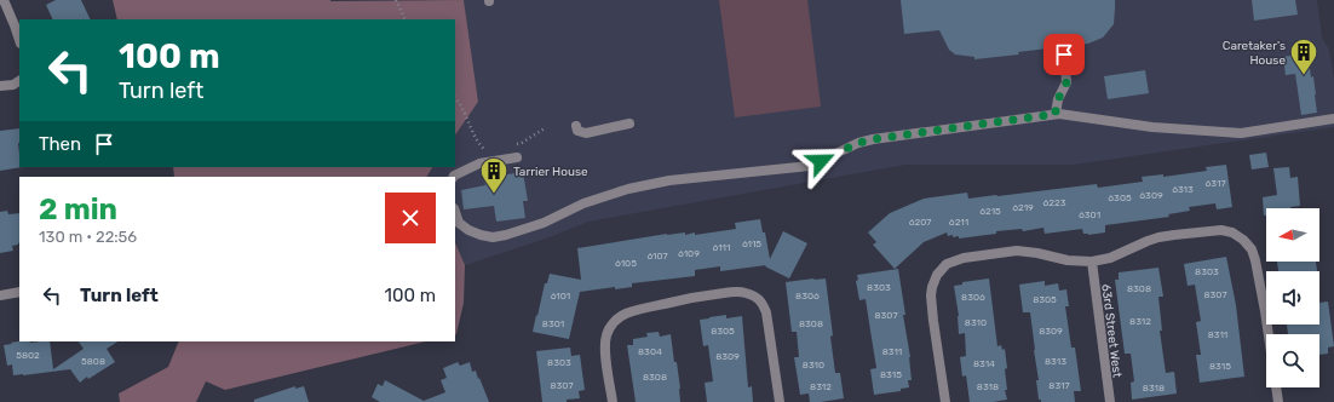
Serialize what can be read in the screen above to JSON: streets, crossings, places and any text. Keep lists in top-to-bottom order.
{
  "streets": {
    "street": ["63rd Street West"]
  },
  "places": {
    "building": ["Caretaker's House", "Tarrier House"]
  },
  "house_numbers": [
    "6317",
    "6313",
    "6309",
    "6305",
    "6223",
    "6219",
    "6215",
    "6301",
    "6207",
    "6211",
    "6115",
    "6111",
    "6109",
    "6107",
    "6105",
    "8303",
    "8303",
    "8308",
    "8307",
    "6101",
    "8306",
    "8306",
    "8305",
    "8307",
    "8312",
    "8310",
    "8301",
    "8308",
    "8305",
    "8309",
    "8311",
    "8304",
    "8311",
    "5802",
    "8309",
    "5808",
    "8313",
    "8303",
    "8314",
    "8310",
    "8315",
    "8315",
    "8308",
    "8307",
    "8317",
    "8312",
    "8318",
    "8318"
  ],
  "north": "left",
  "page": {
    "turn": ["100 m", "Turn left"],
    "then": "Then",
    "heading": ["2 min", "130 m · 22:56"],
    "list": [
      {
        "name": "Turn left",
        "value": "100 m"
      }
    ]
  }
}
